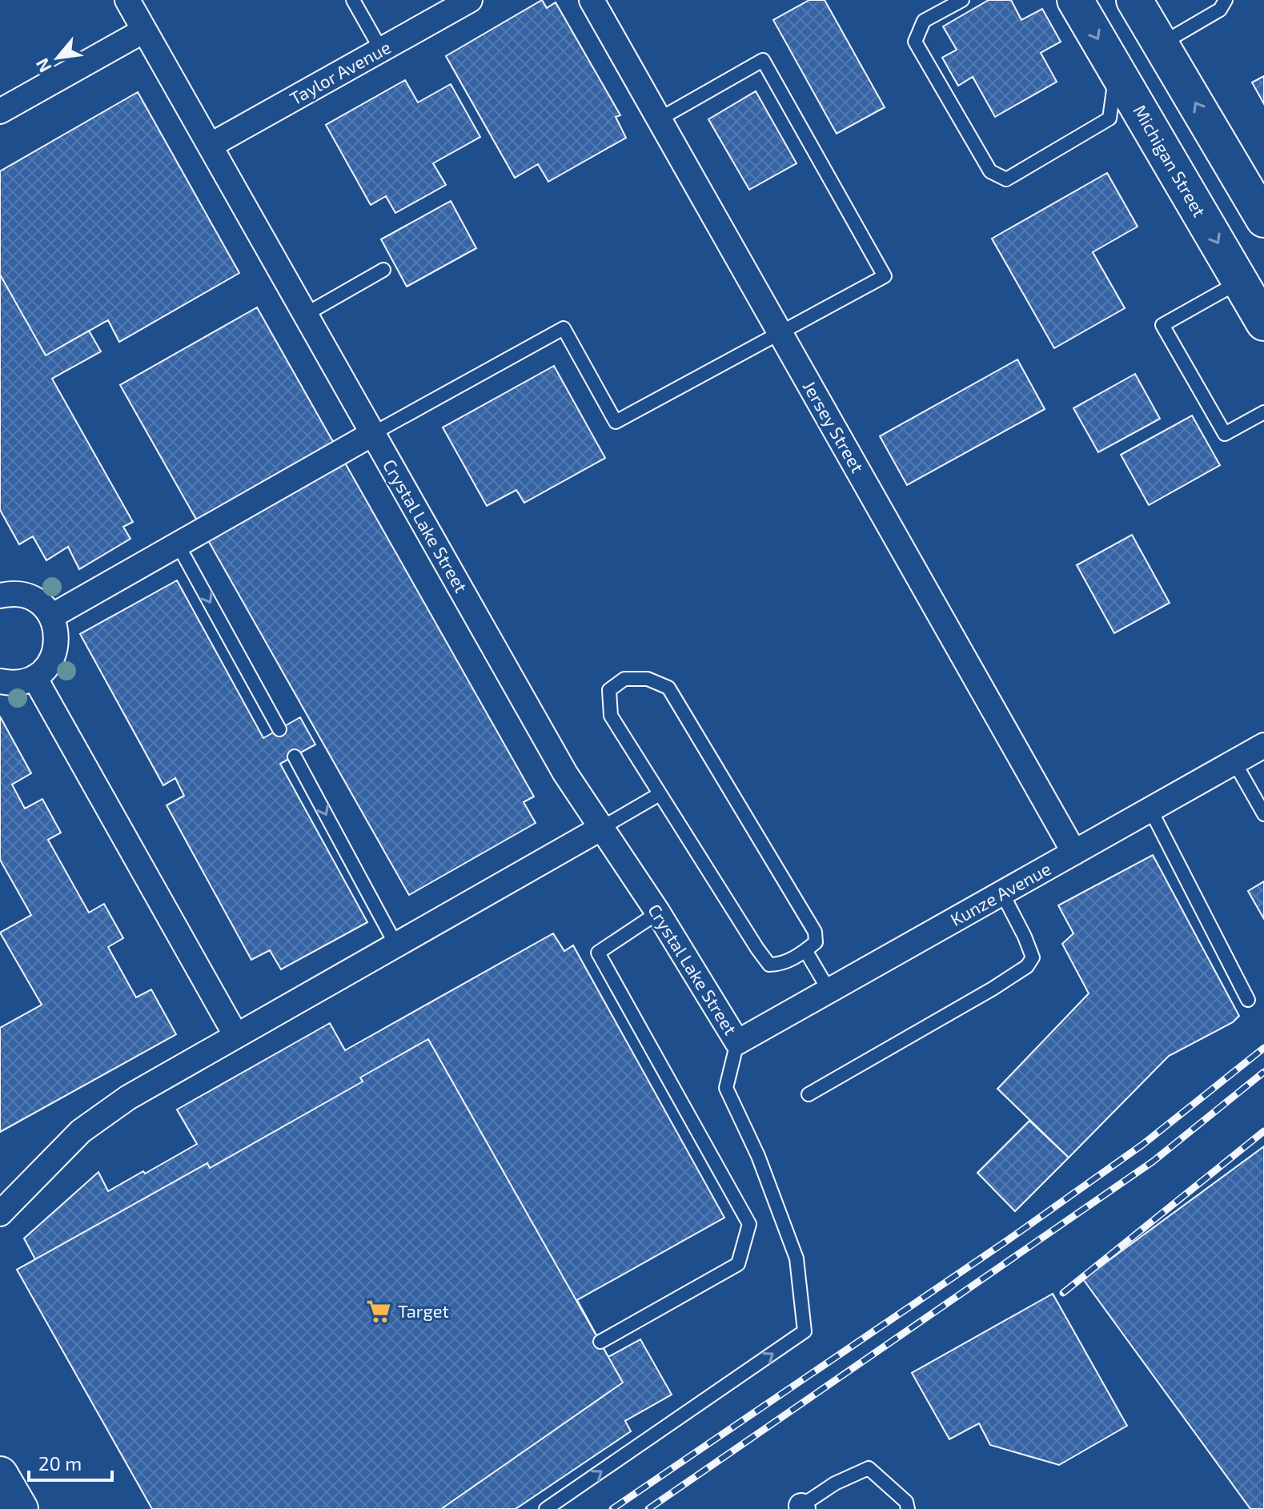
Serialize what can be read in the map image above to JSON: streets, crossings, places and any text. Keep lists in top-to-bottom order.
{
  "streets": {
    "main road": ["Michigan Street"],
    "street": [
      "Taylor Avenue",
      "Jersey Street",
      "Crystal Lake Street",
      "Kunze Avenue"
    ]
  },
  "crossings": [
    ["Taylor Avenue", "Crystal Lake Street"],
    ["Jersey Street", "Kunze Avenue"],
    ["Crystal Lake Street", "Kunze Avenue"]
  ],
  "places": {
    "supermarket": ["Target"]
  },
  "scale_bar": "20 m",
  "north": "bottom left"
}
